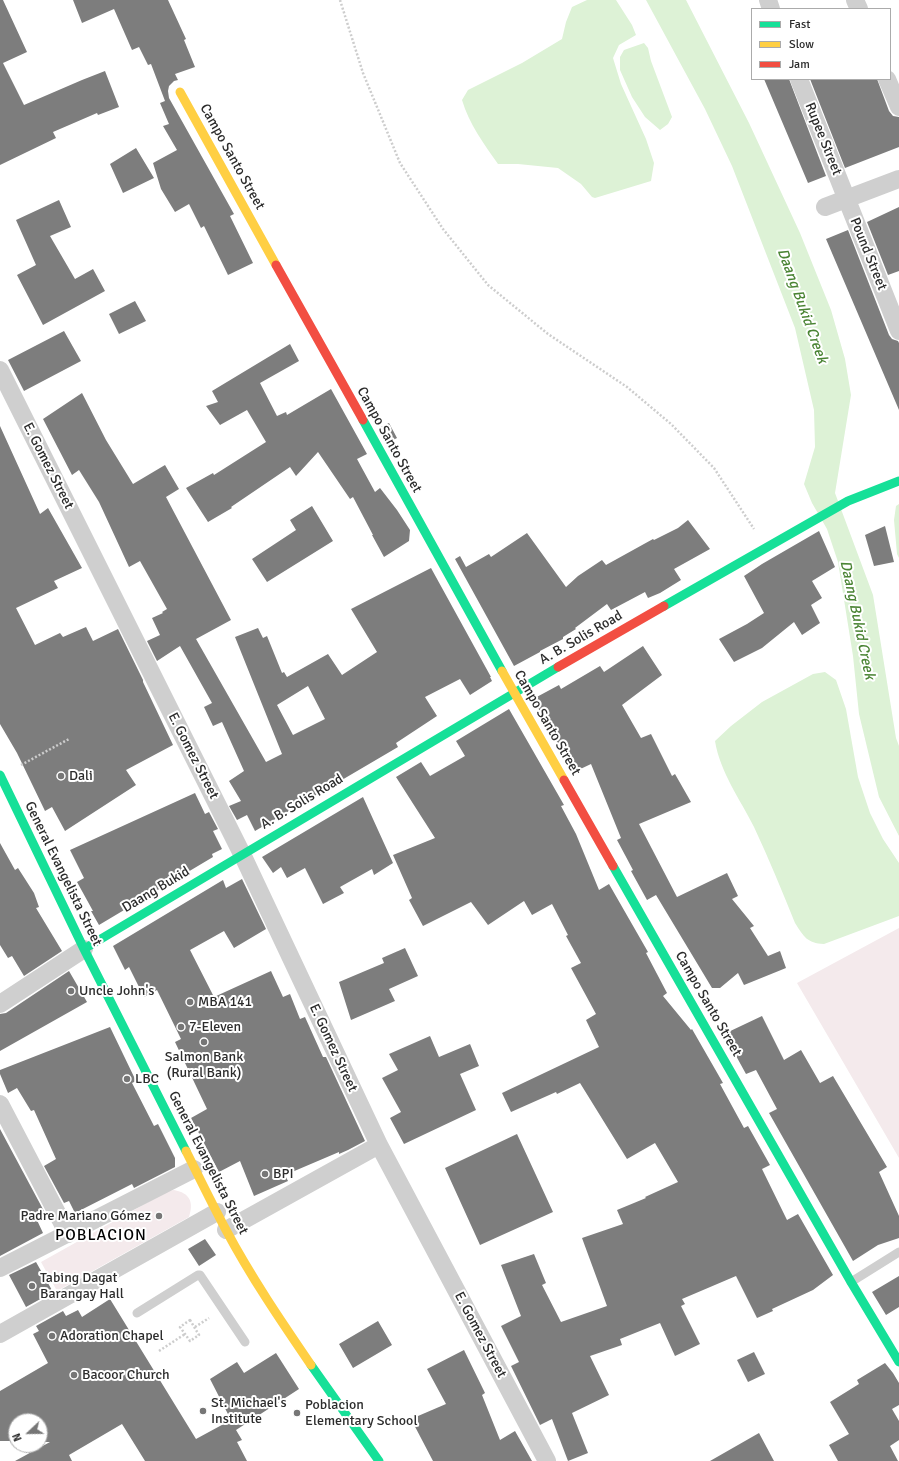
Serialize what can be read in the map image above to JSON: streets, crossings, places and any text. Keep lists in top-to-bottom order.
{
  "streets": {
    "street": [
      "Rupee Street",
      "Campo Santo Street",
      "Pound Street",
      "E. Gomez Street",
      "A. B. Solis Road",
      "General Evangelista Street",
      "Daang Bukid"
    ]
  },
  "crossings": [
    ["Rupee Street", "Pound Street"],
    ["Campo Santo Street", "A. B. Solis Road"],
    ["E. Gomez Street", "A. B. Solis Road"],
    ["E. Gomez Street", "Daang Bukid"],
    ["A. B. Solis Road", "Daang Bukid"],
    ["General Evangelista Street", "Daang Bukid"]
  ],
  "districts": ["POBLACION"],
  "water": ["Daang Bukid Creek"],
  "places": [
    "Dali",
    "Uncle John's",
    "MBA 141",
    "7-Eleven",
    "Salmon Bank (Rural Bank)",
    "LBC",
    "BPI",
    "Padre Mariano Gómez",
    "Tabing Dagat Barangay Hall",
    "Adoration Chapel",
    "Bacoor Church",
    "St. Michael's Institute",
    "Poblacion Elementary School"
  ],
  "legend": ["Fast", "Slow", "Jam"],
  "north": "left"
}
